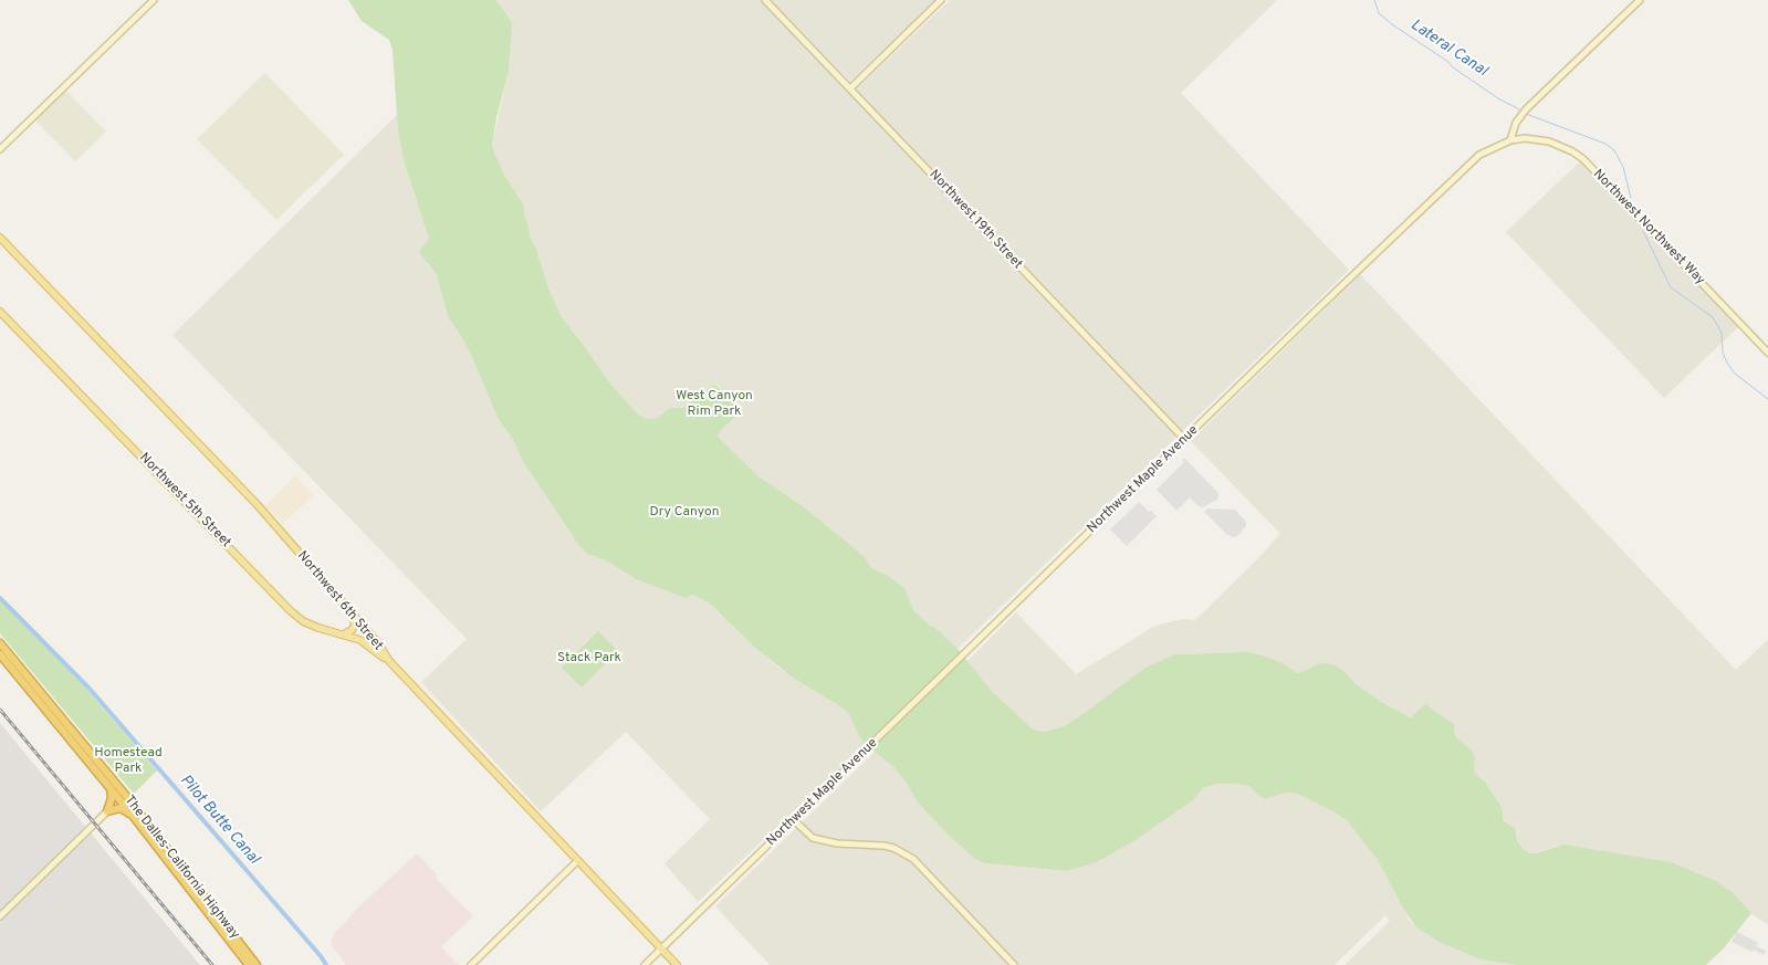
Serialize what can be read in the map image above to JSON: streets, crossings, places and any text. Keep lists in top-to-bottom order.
{
  "streets": {
    "highway": ["The Dalles-California Highway"],
    "main road": ["Northwest 5th Street", "Northwest 6th Street"],
    "street": ["Northwest 19th Street", "Northwest Northwest Way", "Northwest Maple Avenue"]
  },
  "crossings": [
    ["Northwest 19th Street", "Northwest Maple Avenue"],
    ["Northwest Northwest Way", "Northwest Maple Avenue"],
    ["Northwest Maple Avenue", "Northwest 6th Street"],
    ["Northwest 5th Street", "Northwest 6th Street"]
  ],
  "water": ["Lateral Canal", "Pilot Butte Canal"],
  "parks": [
    "West Canyon Rim Park",
    "Dry Canyon",
    "Stack Park",
    "Homestead Park"
  ]
}
